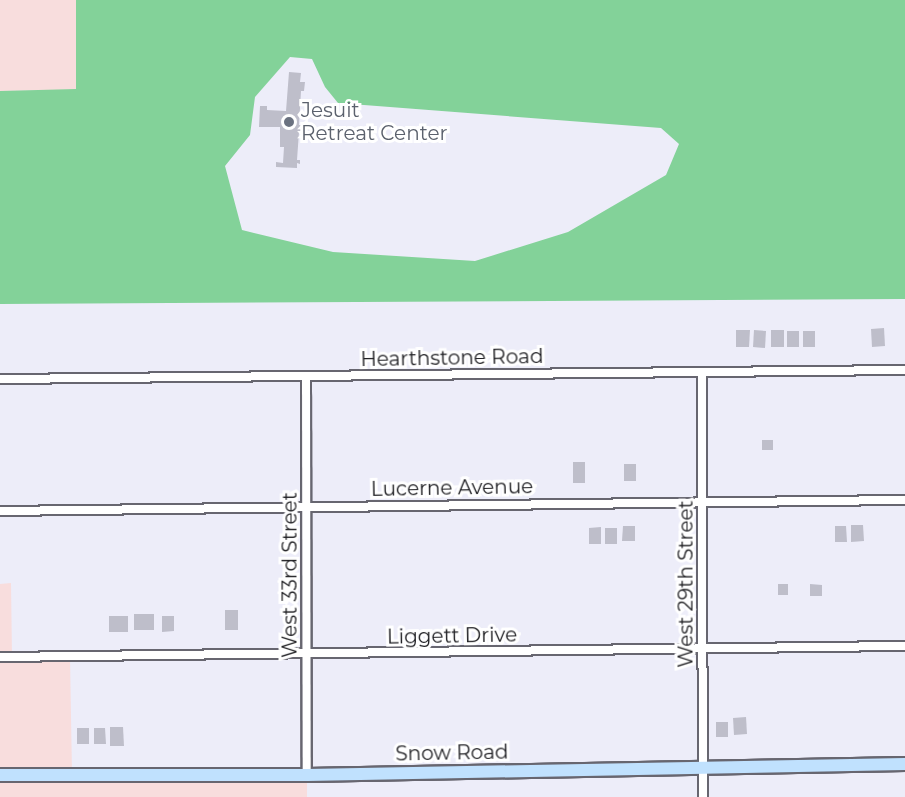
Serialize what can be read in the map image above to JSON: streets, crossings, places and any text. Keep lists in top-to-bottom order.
{
  "streets": {
    "main road": ["Snow Road"],
    "street": [
      "Hearthstone Road",
      "Lucerne Avenue",
      "West 33rd Street",
      "West 29th Street",
      "Liggett Drive"
    ]
  },
  "crossings": [
    ["Hearthstone Road", "West 33rd Street"],
    ["Hearthstone Road", "West 29th Street"],
    ["Lucerne Avenue", "West 33rd Street"],
    ["Lucerne Avenue", "West 29th Street"],
    ["West 33rd Street", "Liggett Drive"],
    ["West 33rd Street", "Snow Road"],
    ["West 29th Street", "Liggett Drive"],
    ["West 29th Street", "Snow Road"]
  ],
  "places": ["Jesuit Retreat Center"]
}
